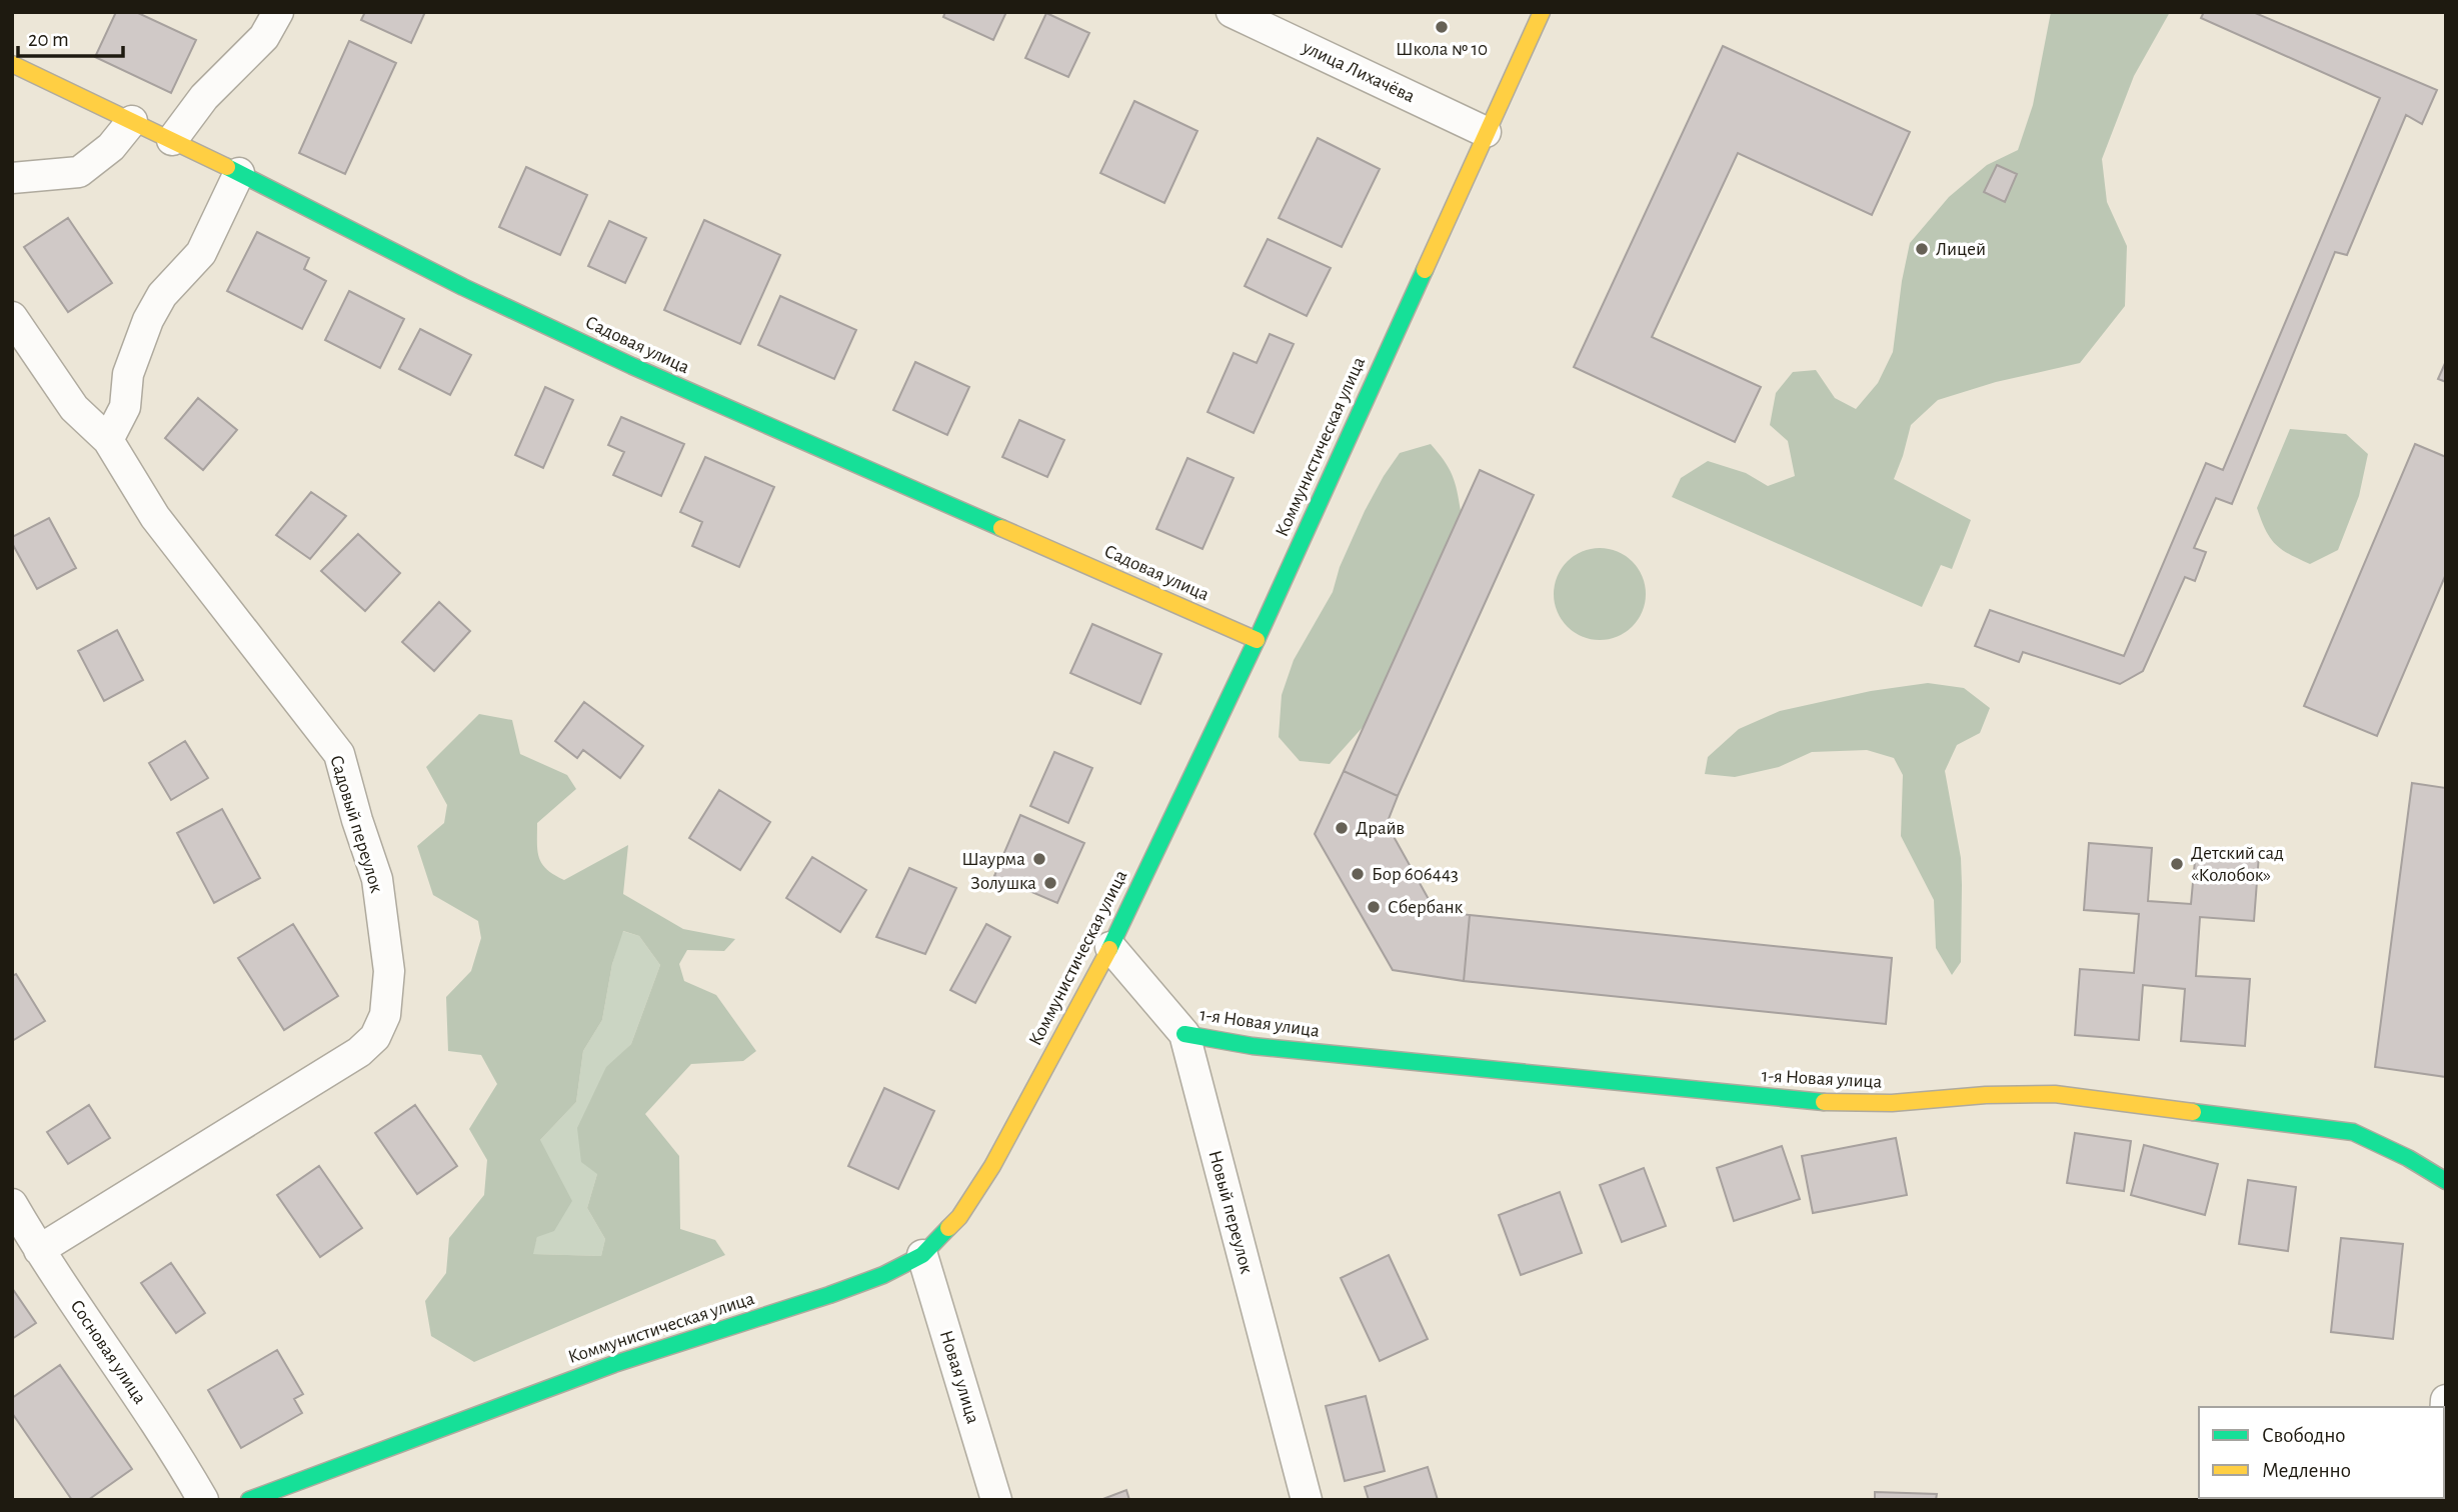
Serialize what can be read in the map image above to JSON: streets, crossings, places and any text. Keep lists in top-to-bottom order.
{
  "streets": {
    "street": [
      "улица Лихачёва",
      "Садовая улица",
      "Коммунистическая улица",
      "Садовый переулок",
      "1-я Новая улица",
      "Новый переулок",
      "Сосновая улица",
      "Новая улица"
    ]
  },
  "crossings": [
    ["улица Лихачёва", "Коммунистическая улица"],
    ["Садовая улица", "Коммунистическая улица"],
    ["Коммунистическая улица", "Новый переулок"],
    ["Коммунистическая улица", "Новая улица"],
    ["Садовый переулок", "Сосновая улица"],
    ["1-я Новая улица", "Новый переулок"]
  ],
  "places": [
    "Школа № 10",
    "Лицей",
    "Драйв",
    "Шаурма",
    "Детский сад «Колобок»",
    "Бор 606443",
    "Золушка",
    "Сбербанк"
  ],
  "legend": ["Свободно", "Медленно"],
  "scale_bar": "20 m"
}
